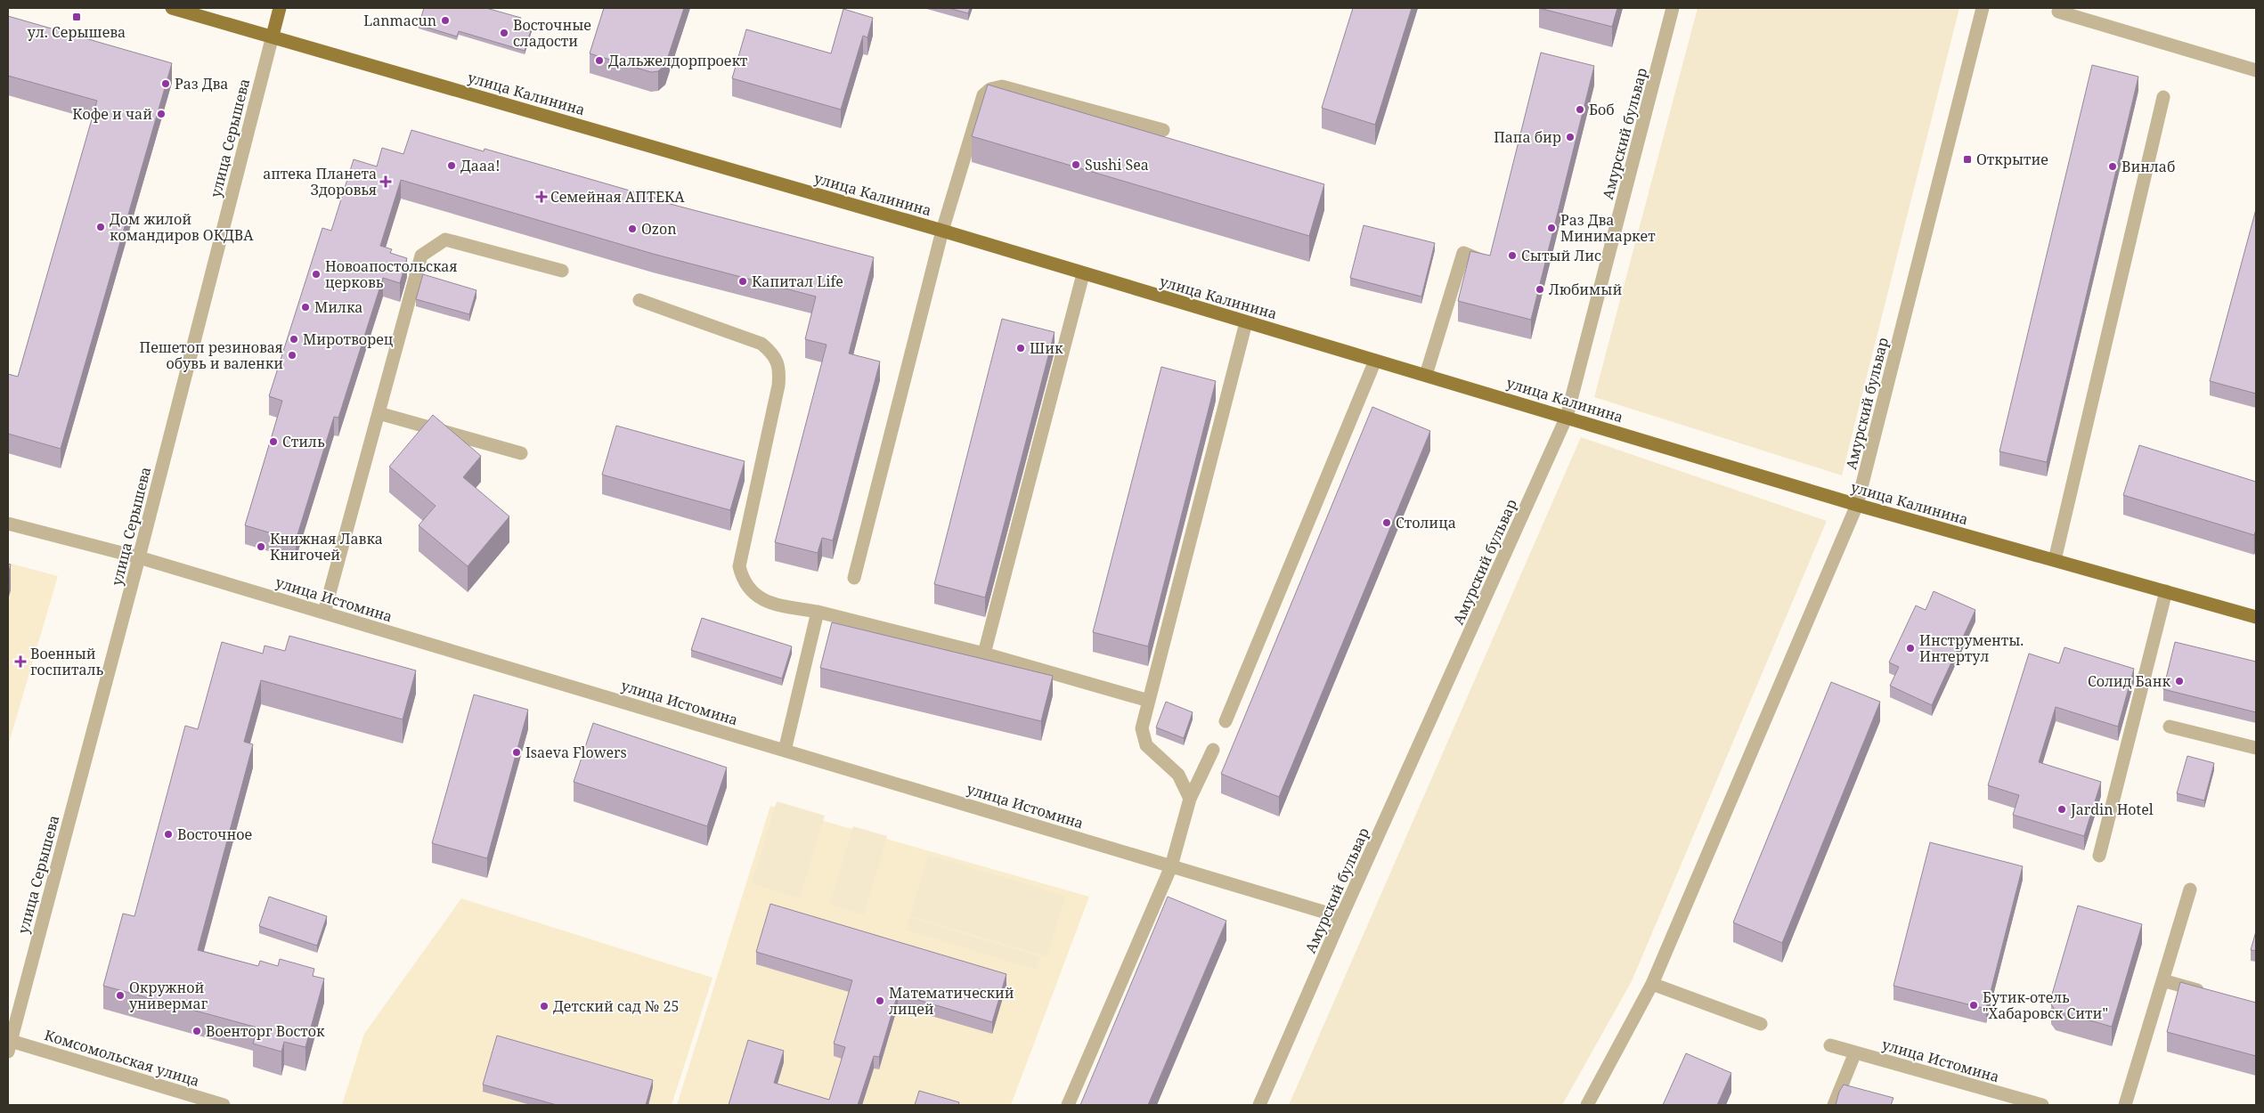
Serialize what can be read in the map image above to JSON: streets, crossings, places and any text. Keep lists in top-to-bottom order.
{
  "streets": {
    "main road": ["улица Калинина", "улица Серышева"],
    "street": ["Амурский бульвар", "улица Истомина", "Комсомольская улица"]
  },
  "crossings": [
    ["улица Калинина", "Амурский бульвар"],
    ["улица Калинина", "улица Серышева"],
    ["Амурский бульвар", "улица Истомина"],
    ["улица Серышева", "улица Истомина"],
    ["улица Серышева", "Комсомольская улица"]
  ],
  "places": {
    "transit": ["ул. Серышева", "Открытие"],
    "other": [
      "Lanmacun",
      "Восточные сладости",
      "Дальжелдорпроект",
      "Раз Два",
      "Боб",
      "Кофе и чай",
      "Папа бир",
      "Sushi Sea",
      "Дааа!",
      "Винлаб",
      "Дом жилой командиров ОКДВА",
      "Раз Два Минимаркет",
      "Ozon",
      "Сытый Лис",
      "Новоапостольская церковь",
      "Капитал Life",
      "Любимый",
      "Милка",
      "Миротворец",
      "Шик",
      "Пешетоп резиновая обувь и валенки",
      "Стиль",
      "Столица",
      "Книжная Лавка Книгочей",
      "Инструменты. Интертул",
      "Солид Банк",
      "Isaeva Flowers",
      "Jardin Hotel",
      "Восточное",
      "Окружной универмаг",
      "Математический лицей",
      "Бутик-отель \"Хабаровск Сити\"",
      "Детский сад № 25",
      "Военторг Восток"
    ],
    "health": ["аптека Планета Здоровья", "Семейная АПТЕКА", "Военный госпиталь"]
  }
}
